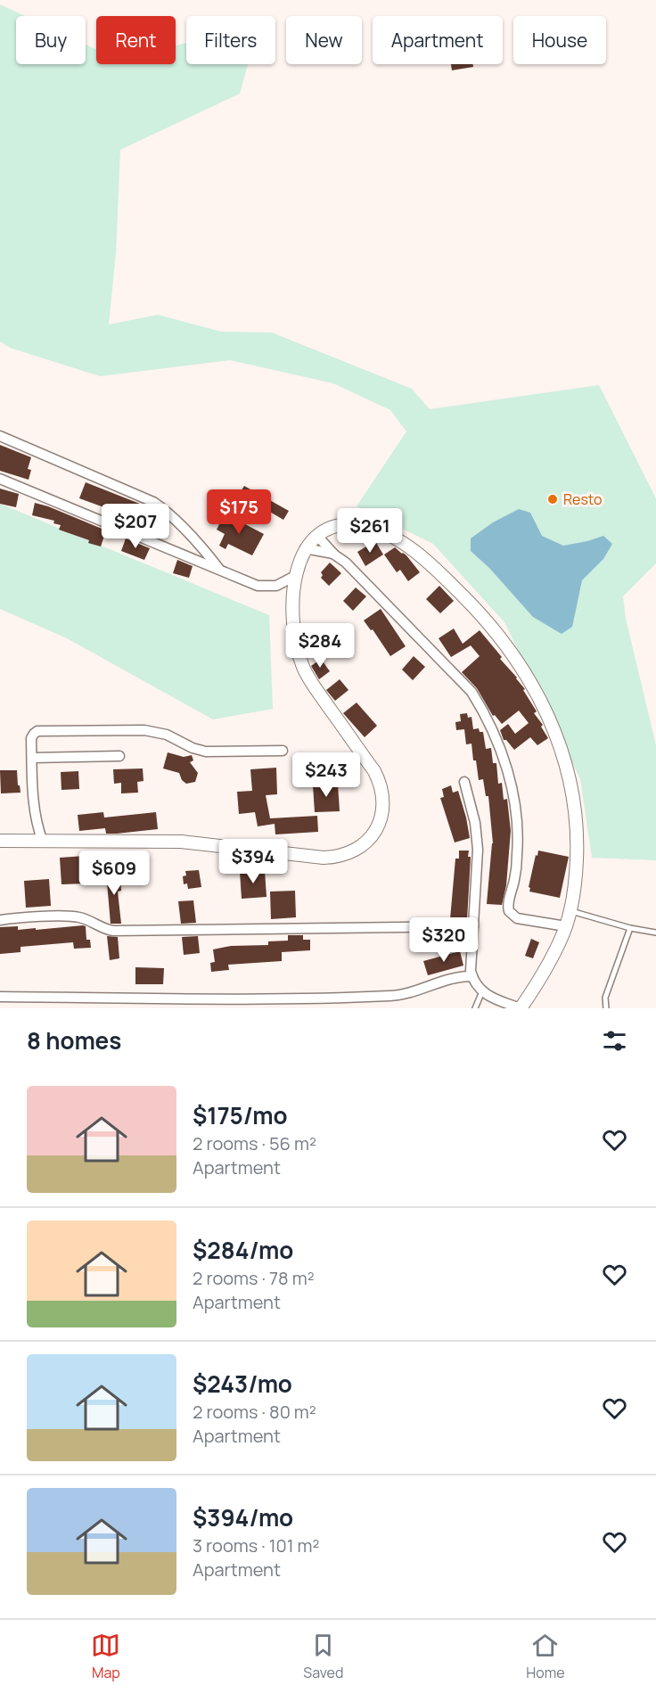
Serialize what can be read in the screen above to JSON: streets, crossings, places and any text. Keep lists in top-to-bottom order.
{
  "places": ["Resto"],
  "page": {
    "chip": [
      "Buy",
      "Rent",
      "Filters",
      "New",
      "Apartment",
      "House"
    ],
    "price": [
      "$175",
      "$207",
      "$261",
      "$284",
      "$243",
      "$394",
      "$609",
      "$320"
    ],
    "heading": "8 homes",
    "list": [
      {
        "name": "$175/mo",
        "note": "2 rooms · 56 m² · Apartment"
      },
      {
        "name": "$284/mo",
        "note": "2 rooms · 78 m² · Apartment"
      },
      {
        "name": "$243/mo",
        "note": "2 rooms · 80 m² · Apartment"
      },
      {
        "name": "$394/mo",
        "note": "3 rooms · 101 m² · Apartment"
      }
    ],
    "tabs": ["Map", "Saved", "Home"]
  }
}
